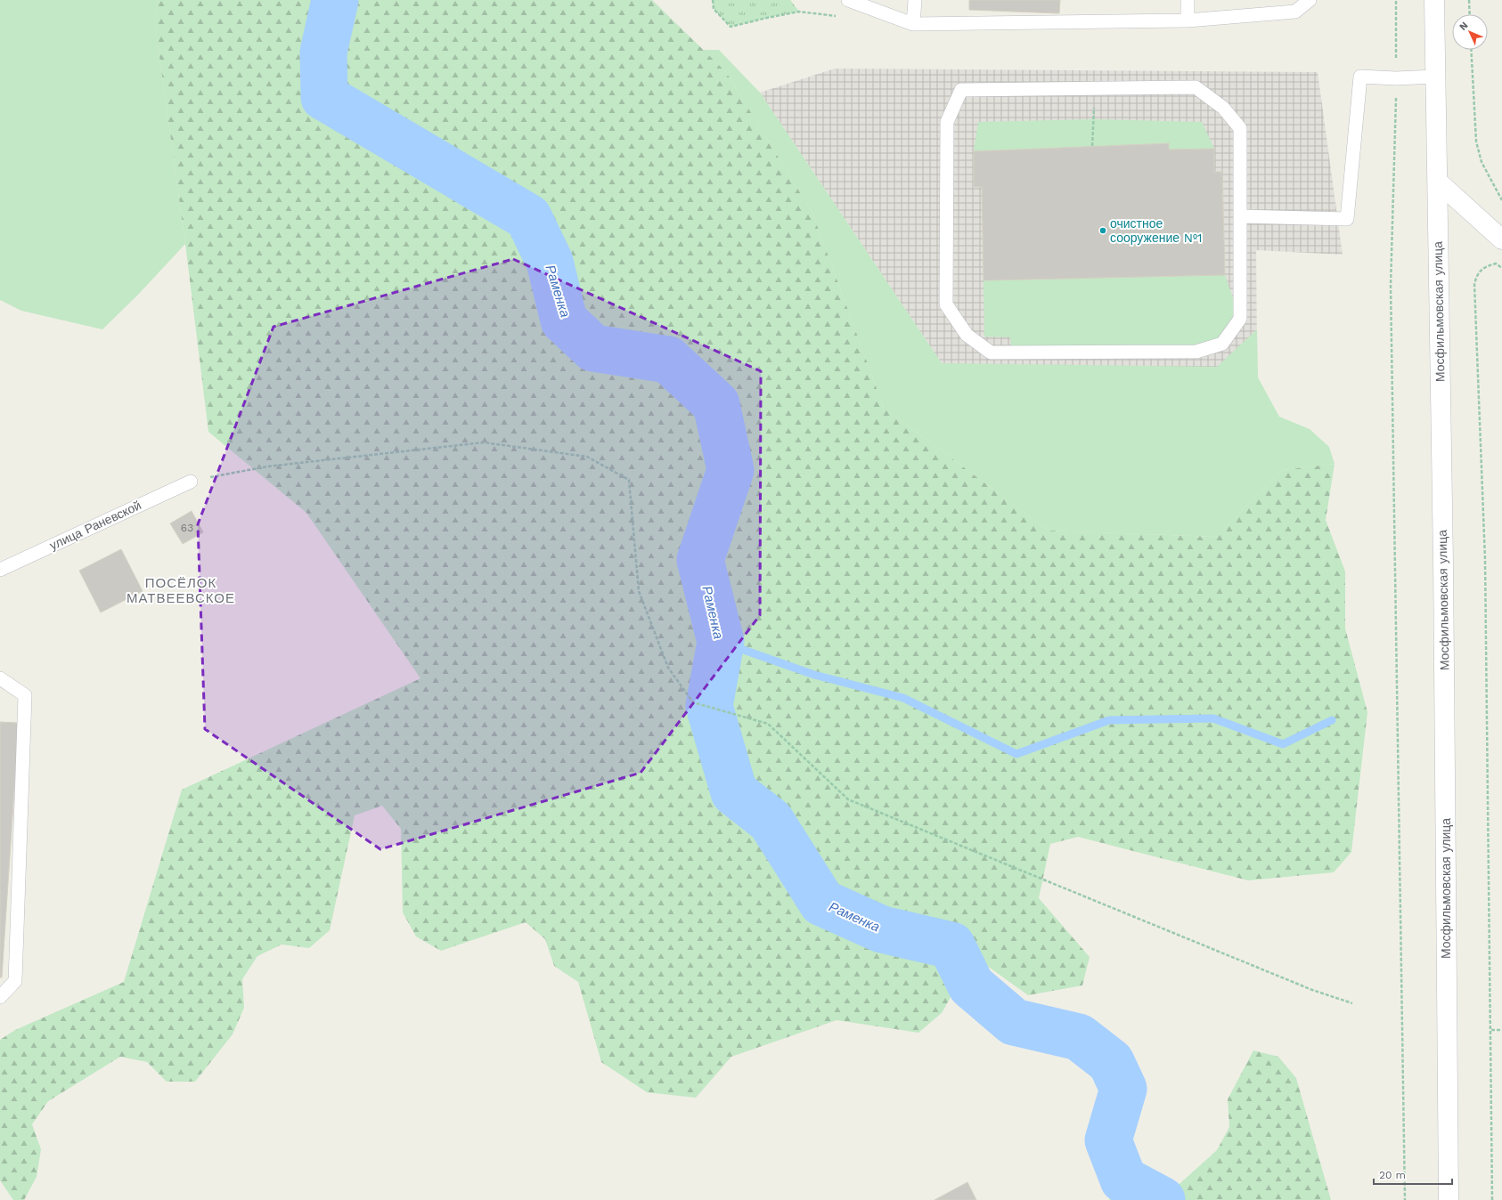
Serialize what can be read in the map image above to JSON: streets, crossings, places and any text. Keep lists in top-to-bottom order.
{
  "streets": {
    "street": ["Мосфильмовская улица"],
    "lane": ["улица Раневской"]
  },
  "districts": ["ПОСЁЛОК МАТВЕЕВСКОЕ"],
  "water": ["Раменка"],
  "places": ["очистное сооружение №1"],
  "house_numbers": ["63"],
  "scale_bar": "20 m",
  "north": "top left"
}
